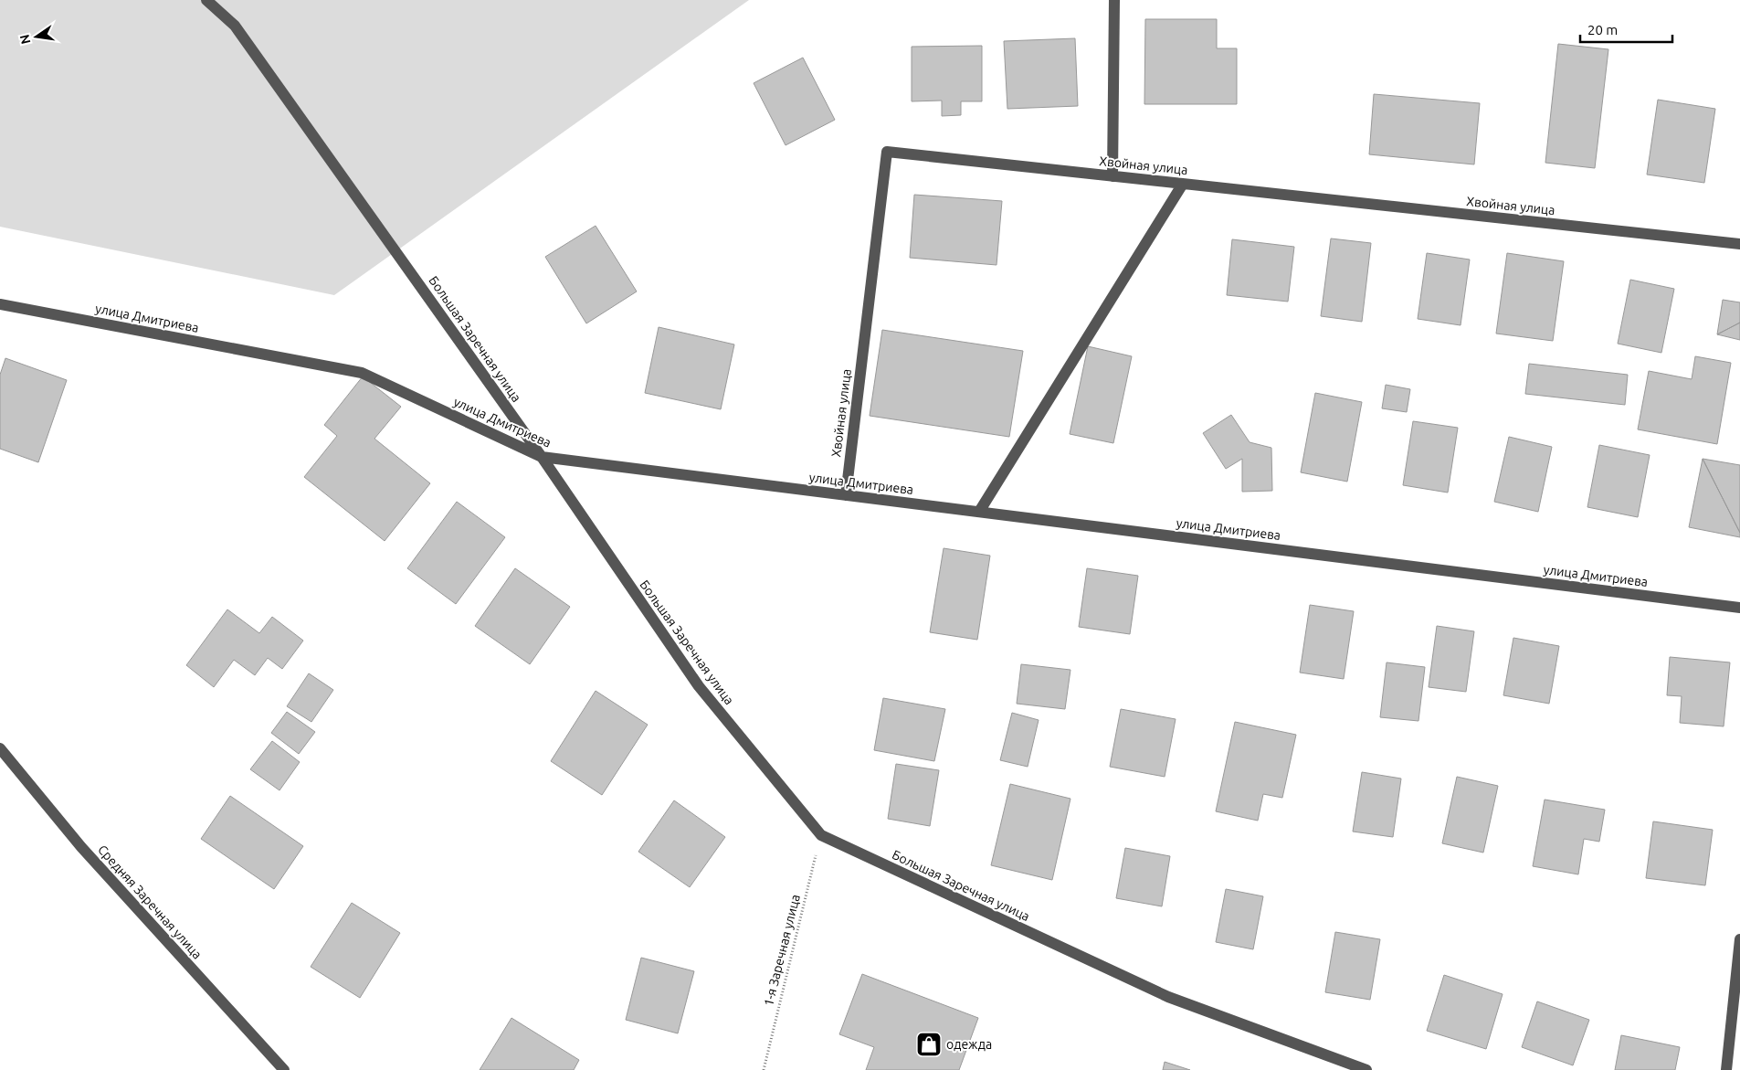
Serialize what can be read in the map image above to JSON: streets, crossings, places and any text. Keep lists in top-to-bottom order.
{
  "streets": {
    "street": [
      "Хвойная улица",
      "улица Дмитриева",
      "Большая Заречная улица",
      "Средняя Заречная улица"
    ],
    "path": ["1-я Заречная улица"]
  },
  "crossings": [
    ["Хвойная улица", "улица Дмитриева"],
    ["улица Дмитриева", "Большая Заречная улица"],
    ["Большая Заречная улица", "1-я Заречная улица"]
  ],
  "places": {
    "shop": ["одежда"]
  },
  "scale_bar": "20 m",
  "north": "left"
}
